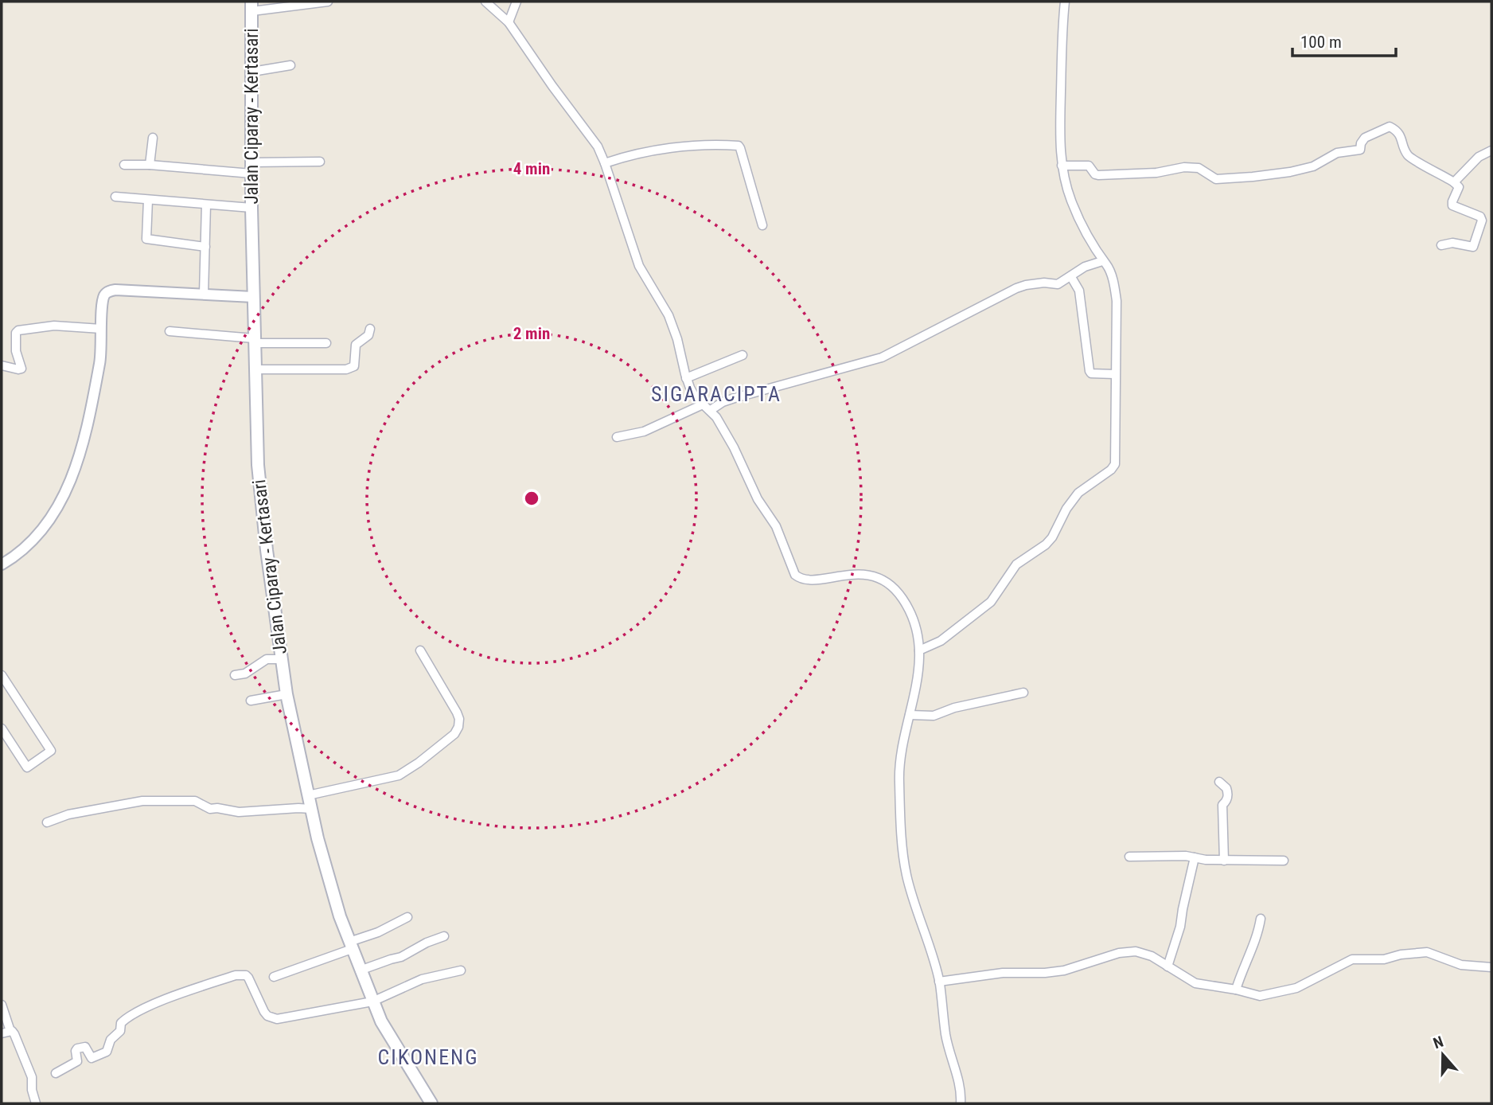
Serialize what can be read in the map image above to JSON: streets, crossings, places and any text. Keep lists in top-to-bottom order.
{
  "streets": {
    "main road": ["Jalan Ciparay - Kertasari"]
  },
  "districts": ["SIGARACIPTA", "CIKONENG"],
  "scale_bar": "100 m",
  "north": "top",
  "rings": ["4 min", "2 min"]
}
